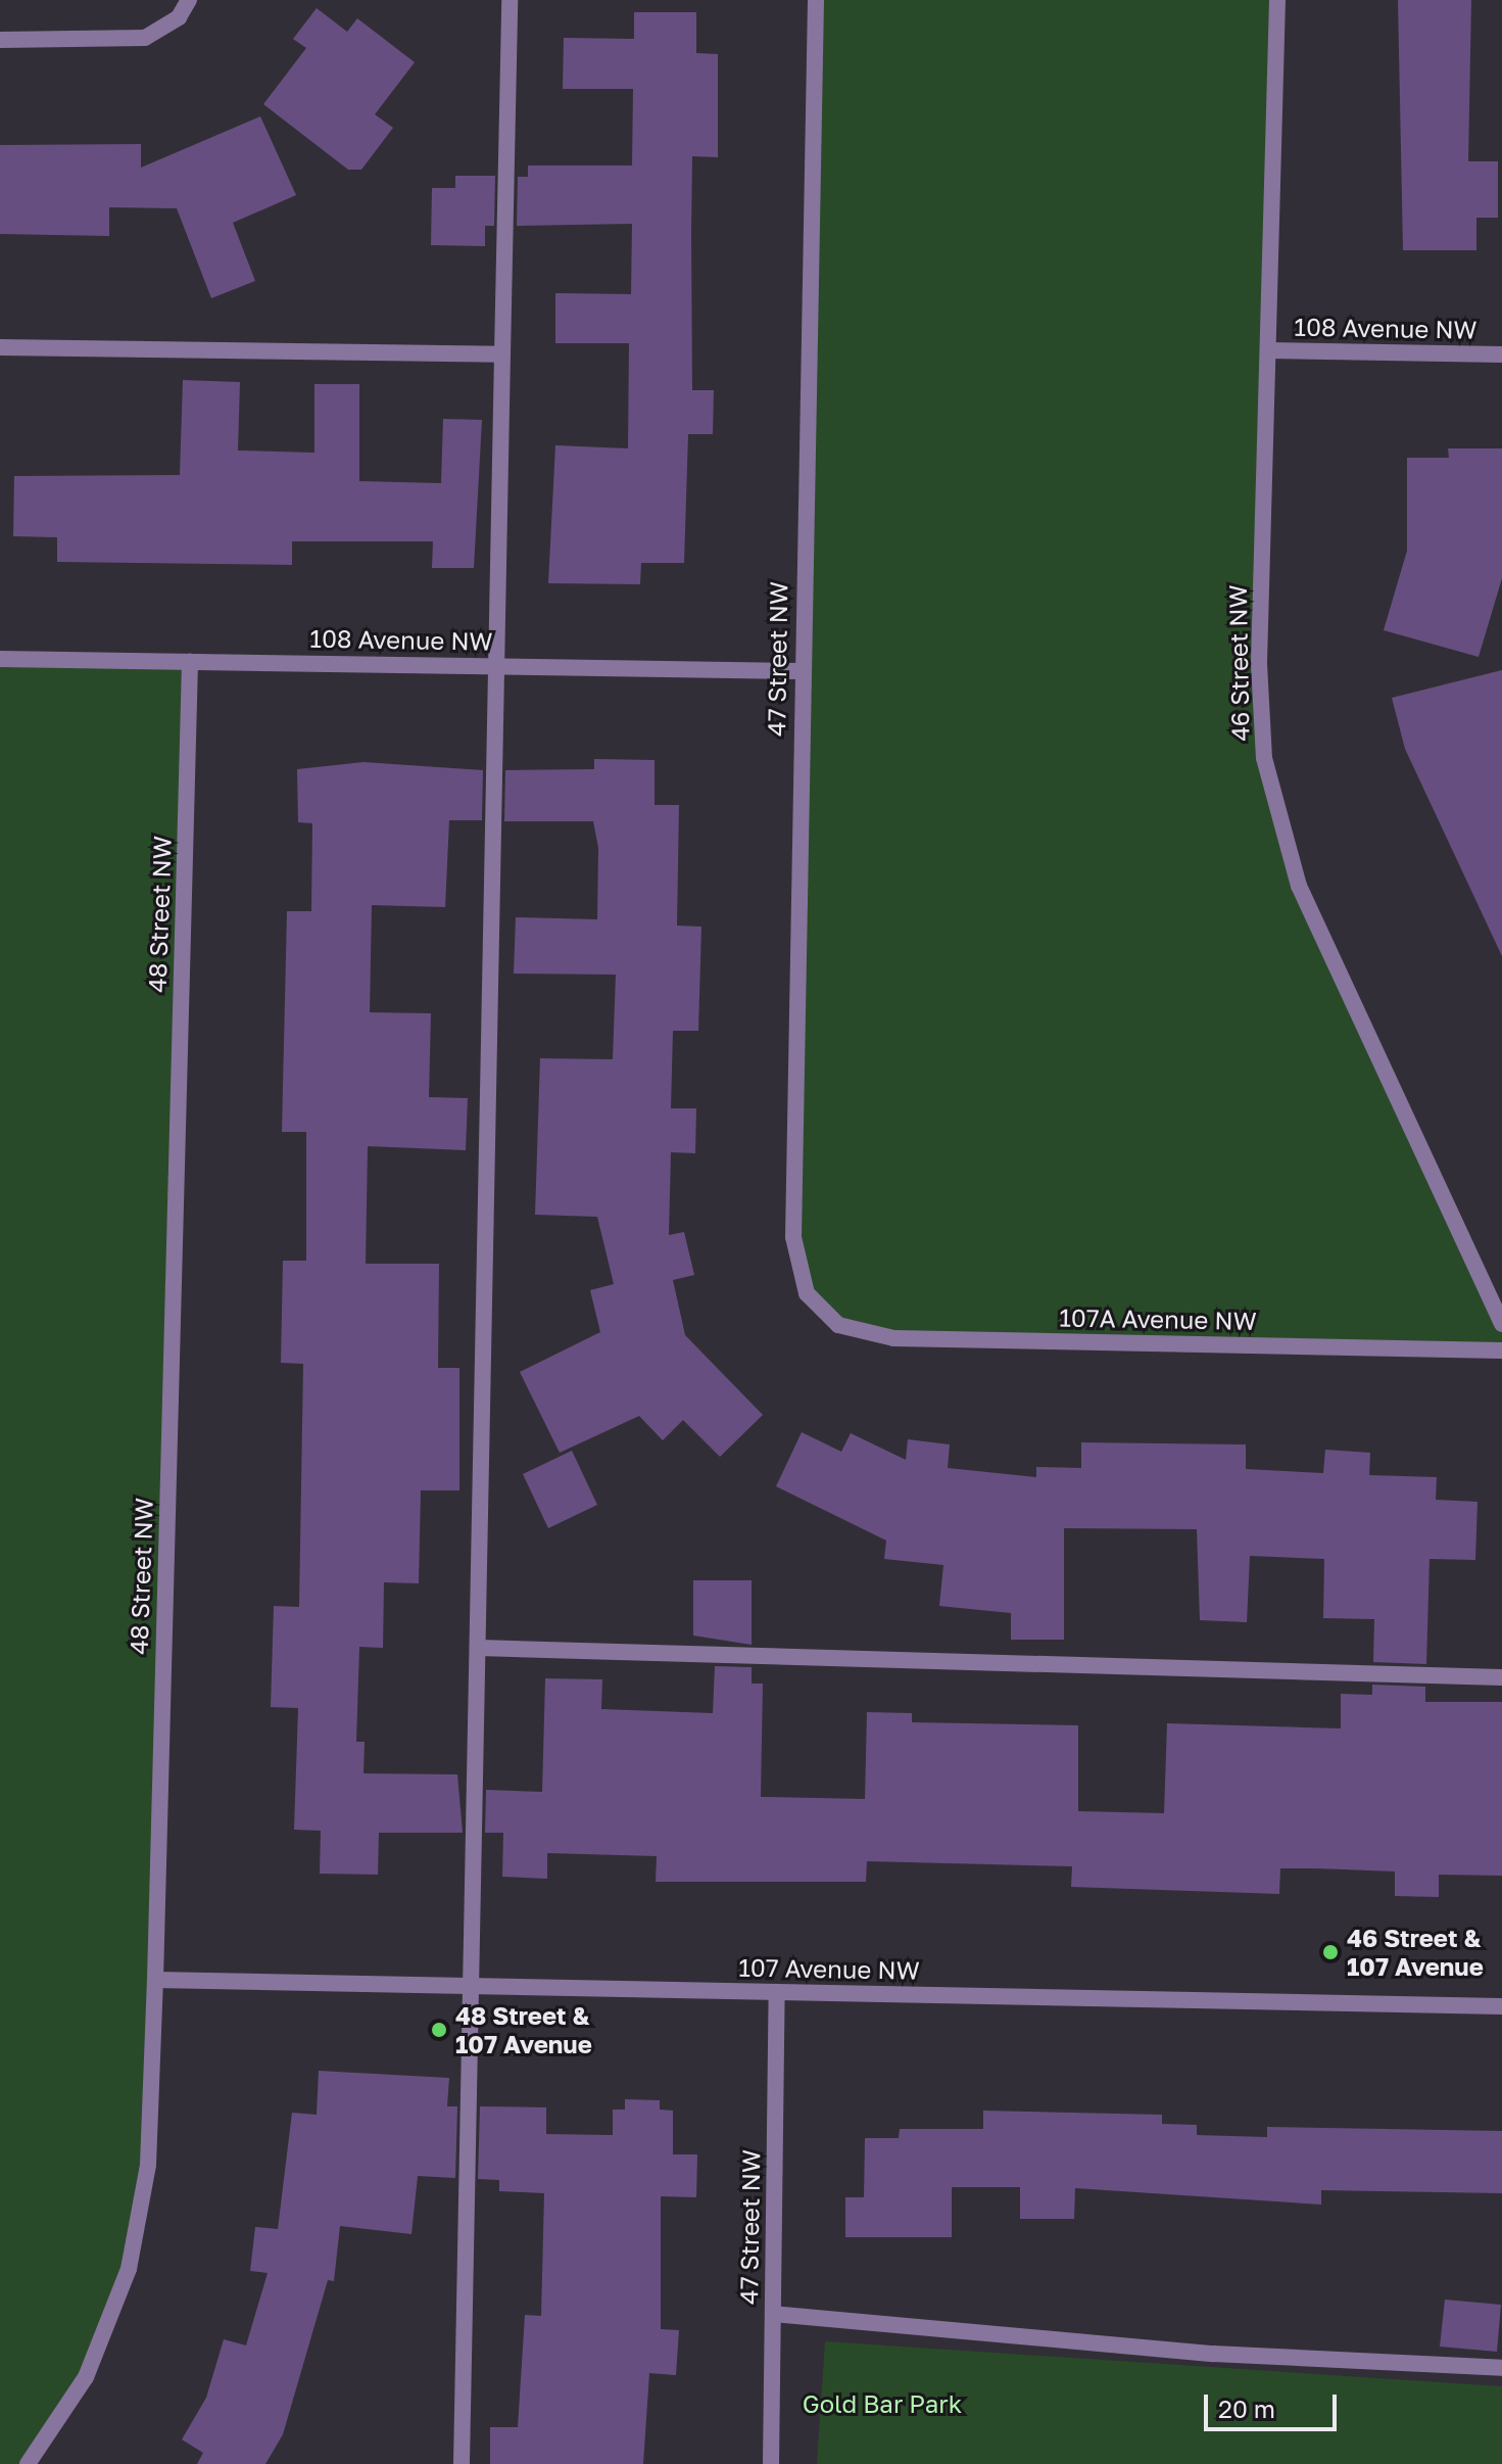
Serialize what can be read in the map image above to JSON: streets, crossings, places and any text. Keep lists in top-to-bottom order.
{
  "streets": {
    "street": [
      "108 Avenue NW",
      "47 Street NW",
      "46 Street NW",
      "48 Street NW",
      "107A Avenue NW",
      "107 Avenue NW"
    ]
  },
  "crossings": [
    ["108 Avenue NW", "47 Street NW"],
    ["108 Avenue NW", "46 Street NW"],
    ["108 Avenue NW", "48 Street NW"],
    ["47 Street NW", "107A Avenue NW"],
    ["47 Street NW", "107 Avenue NW"],
    ["48 Street NW", "107 Avenue NW"]
  ],
  "parks": ["Gold Bar Park"],
  "places": ["46 Street & 107 Avenue", "48 Street & 107 Avenue"],
  "scale_bar": "20 m"
}
